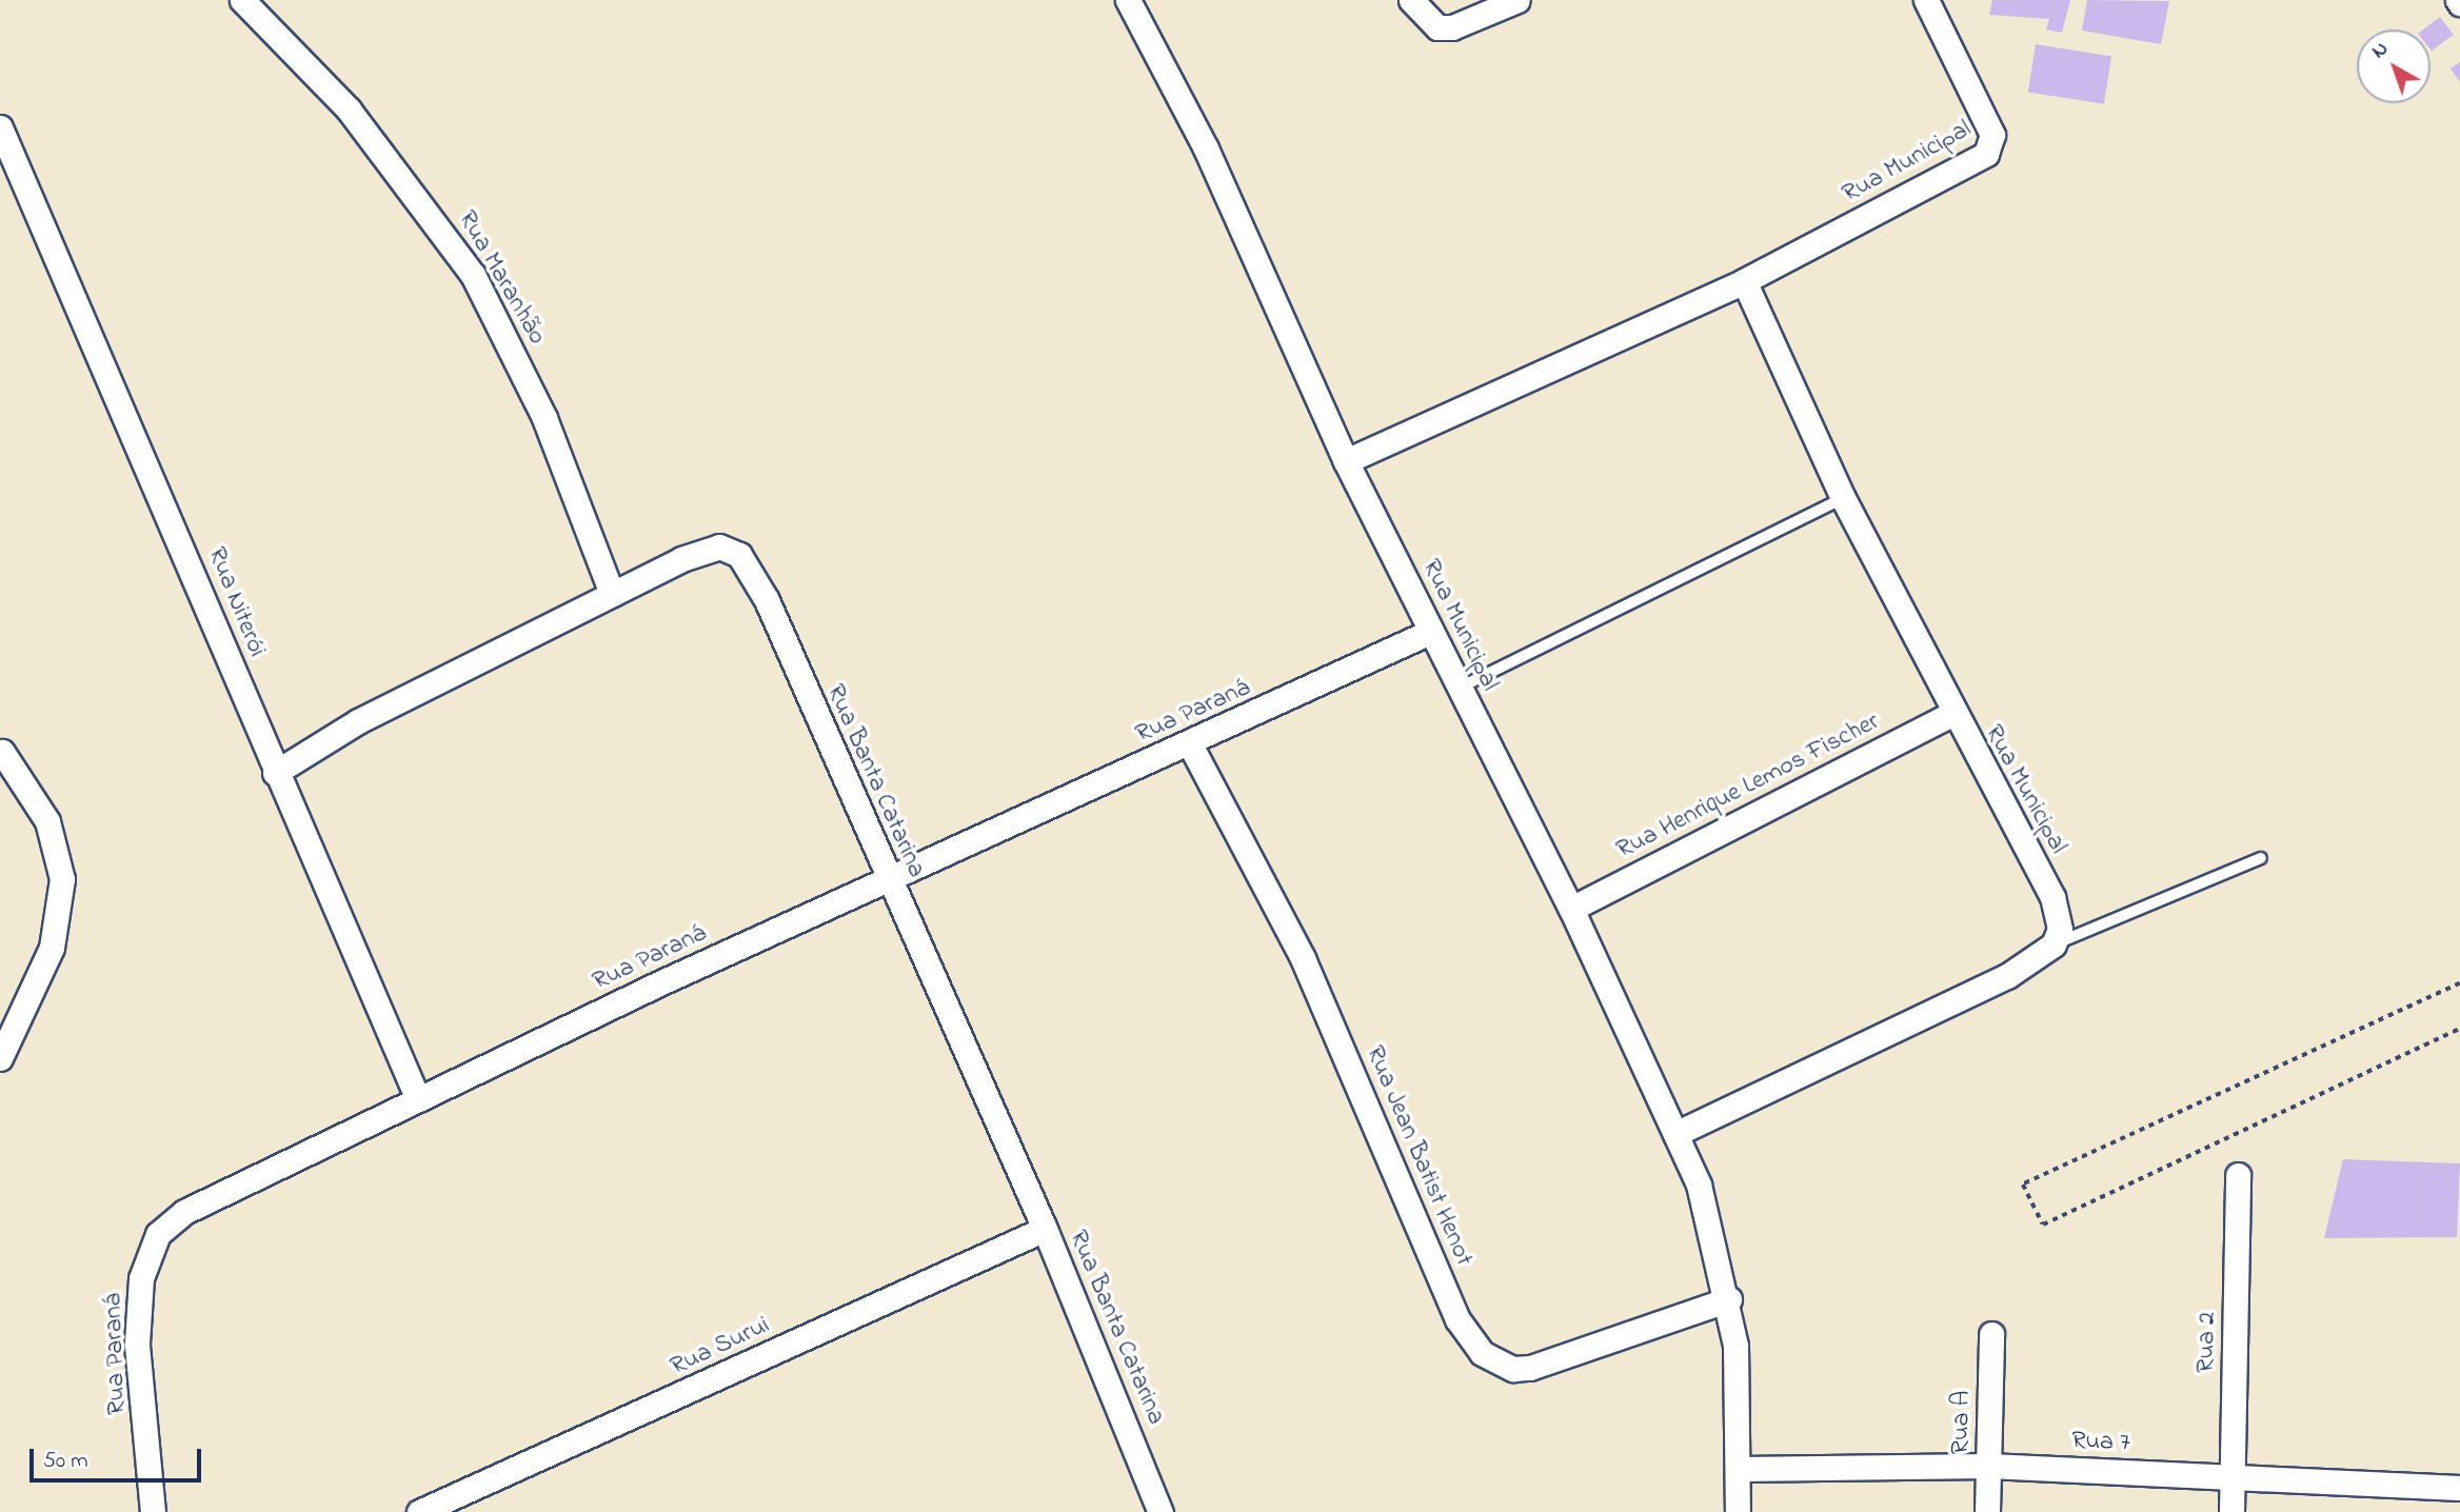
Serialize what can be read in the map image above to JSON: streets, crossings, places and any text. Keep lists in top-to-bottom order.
{
  "streets": {
    "street": [
      "Rua Municipal",
      "Rua Maranhão",
      "Rua Niterói",
      "Rua Paraná",
      "Rua Banta Catarina",
      "Rua Henrique Lemos Fischer",
      "Rua Jean Batist Henot",
      "Rua 2",
      "Rua Surui",
      "Rua A",
      "Rua 7"
    ]
  },
  "crossings": [
    ["Rua Municipal", "Rua Paraná"],
    ["Rua Municipal", "Rua Henrique Lemos Fischer"],
    ["Rua Municipal", "Rua Jean Batist Henot"],
    ["Rua Municipal", "Rua 7"],
    ["Rua Maranhão", "Rua Banta Catarina"],
    ["Rua Niterói", "Rua Paraná"],
    ["Rua Niterói", "Rua Banta Catarina"],
    ["Rua Paraná", "Rua Banta Catarina"],
    ["Rua Paraná", "Rua Jean Batist Henot"],
    ["Rua Banta Catarina", "Rua Surui"],
    ["Rua 2", "Rua 7"],
    ["Rua A", "Rua 7"]
  ],
  "scale_bar": "50 m",
  "north": "top left"
}
